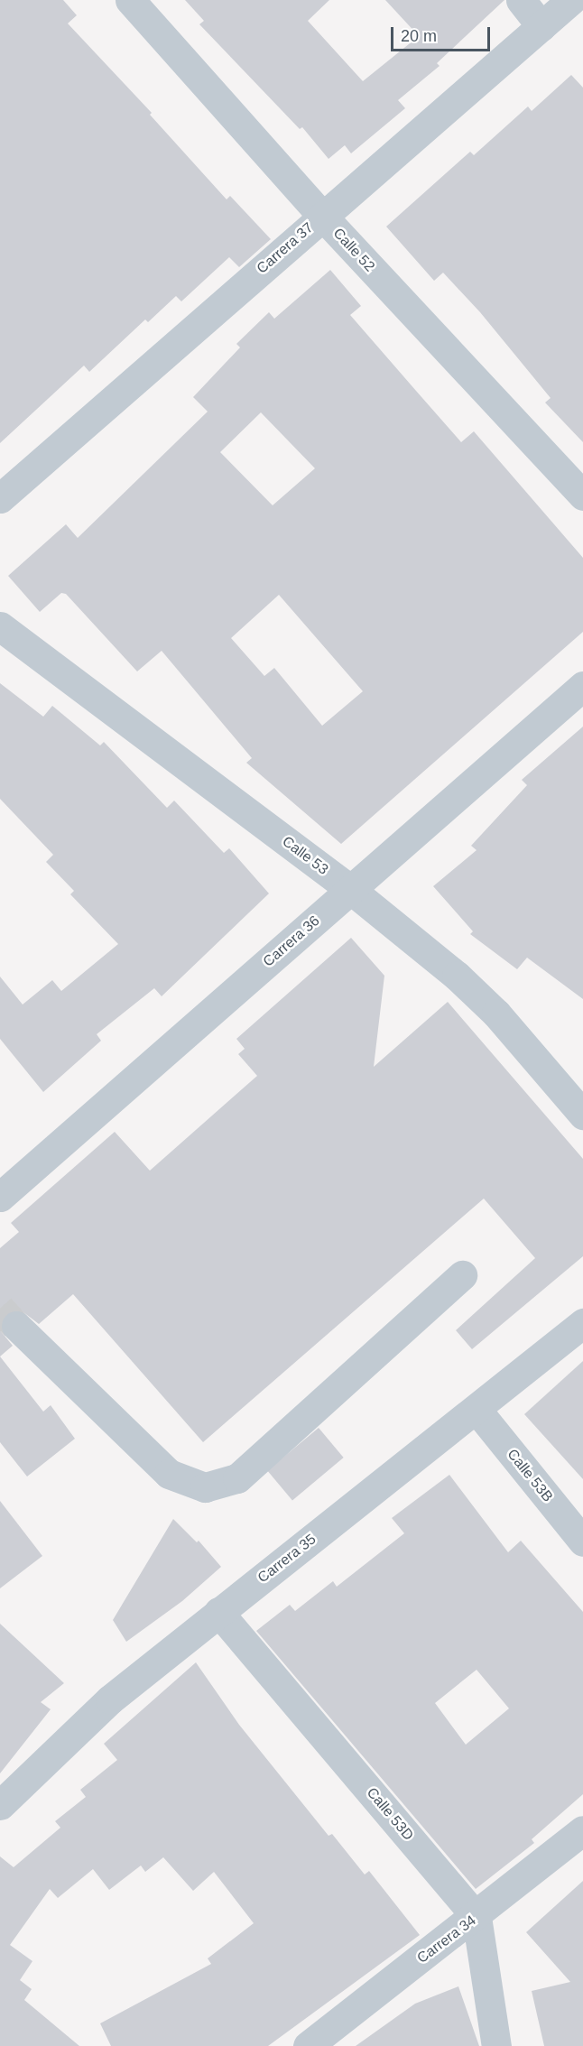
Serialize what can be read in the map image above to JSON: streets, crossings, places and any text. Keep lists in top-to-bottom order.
{
  "streets": {
    "street": [
      "Carrera 37",
      "Calle 52",
      "Calle 53",
      "Carrera 36",
      "Calle 53B",
      "Carrera 35",
      "Calle 53D",
      "Carrera 34"
    ]
  },
  "crossings": [
    ["Carrera 37", "Calle 52"],
    ["Calle 53", "Carrera 36"],
    ["Calle 53B", "Carrera 35"],
    ["Carrera 35", "Calle 53D"],
    ["Calle 53D", "Carrera 34"]
  ],
  "scale_bar": "20 m"
}
